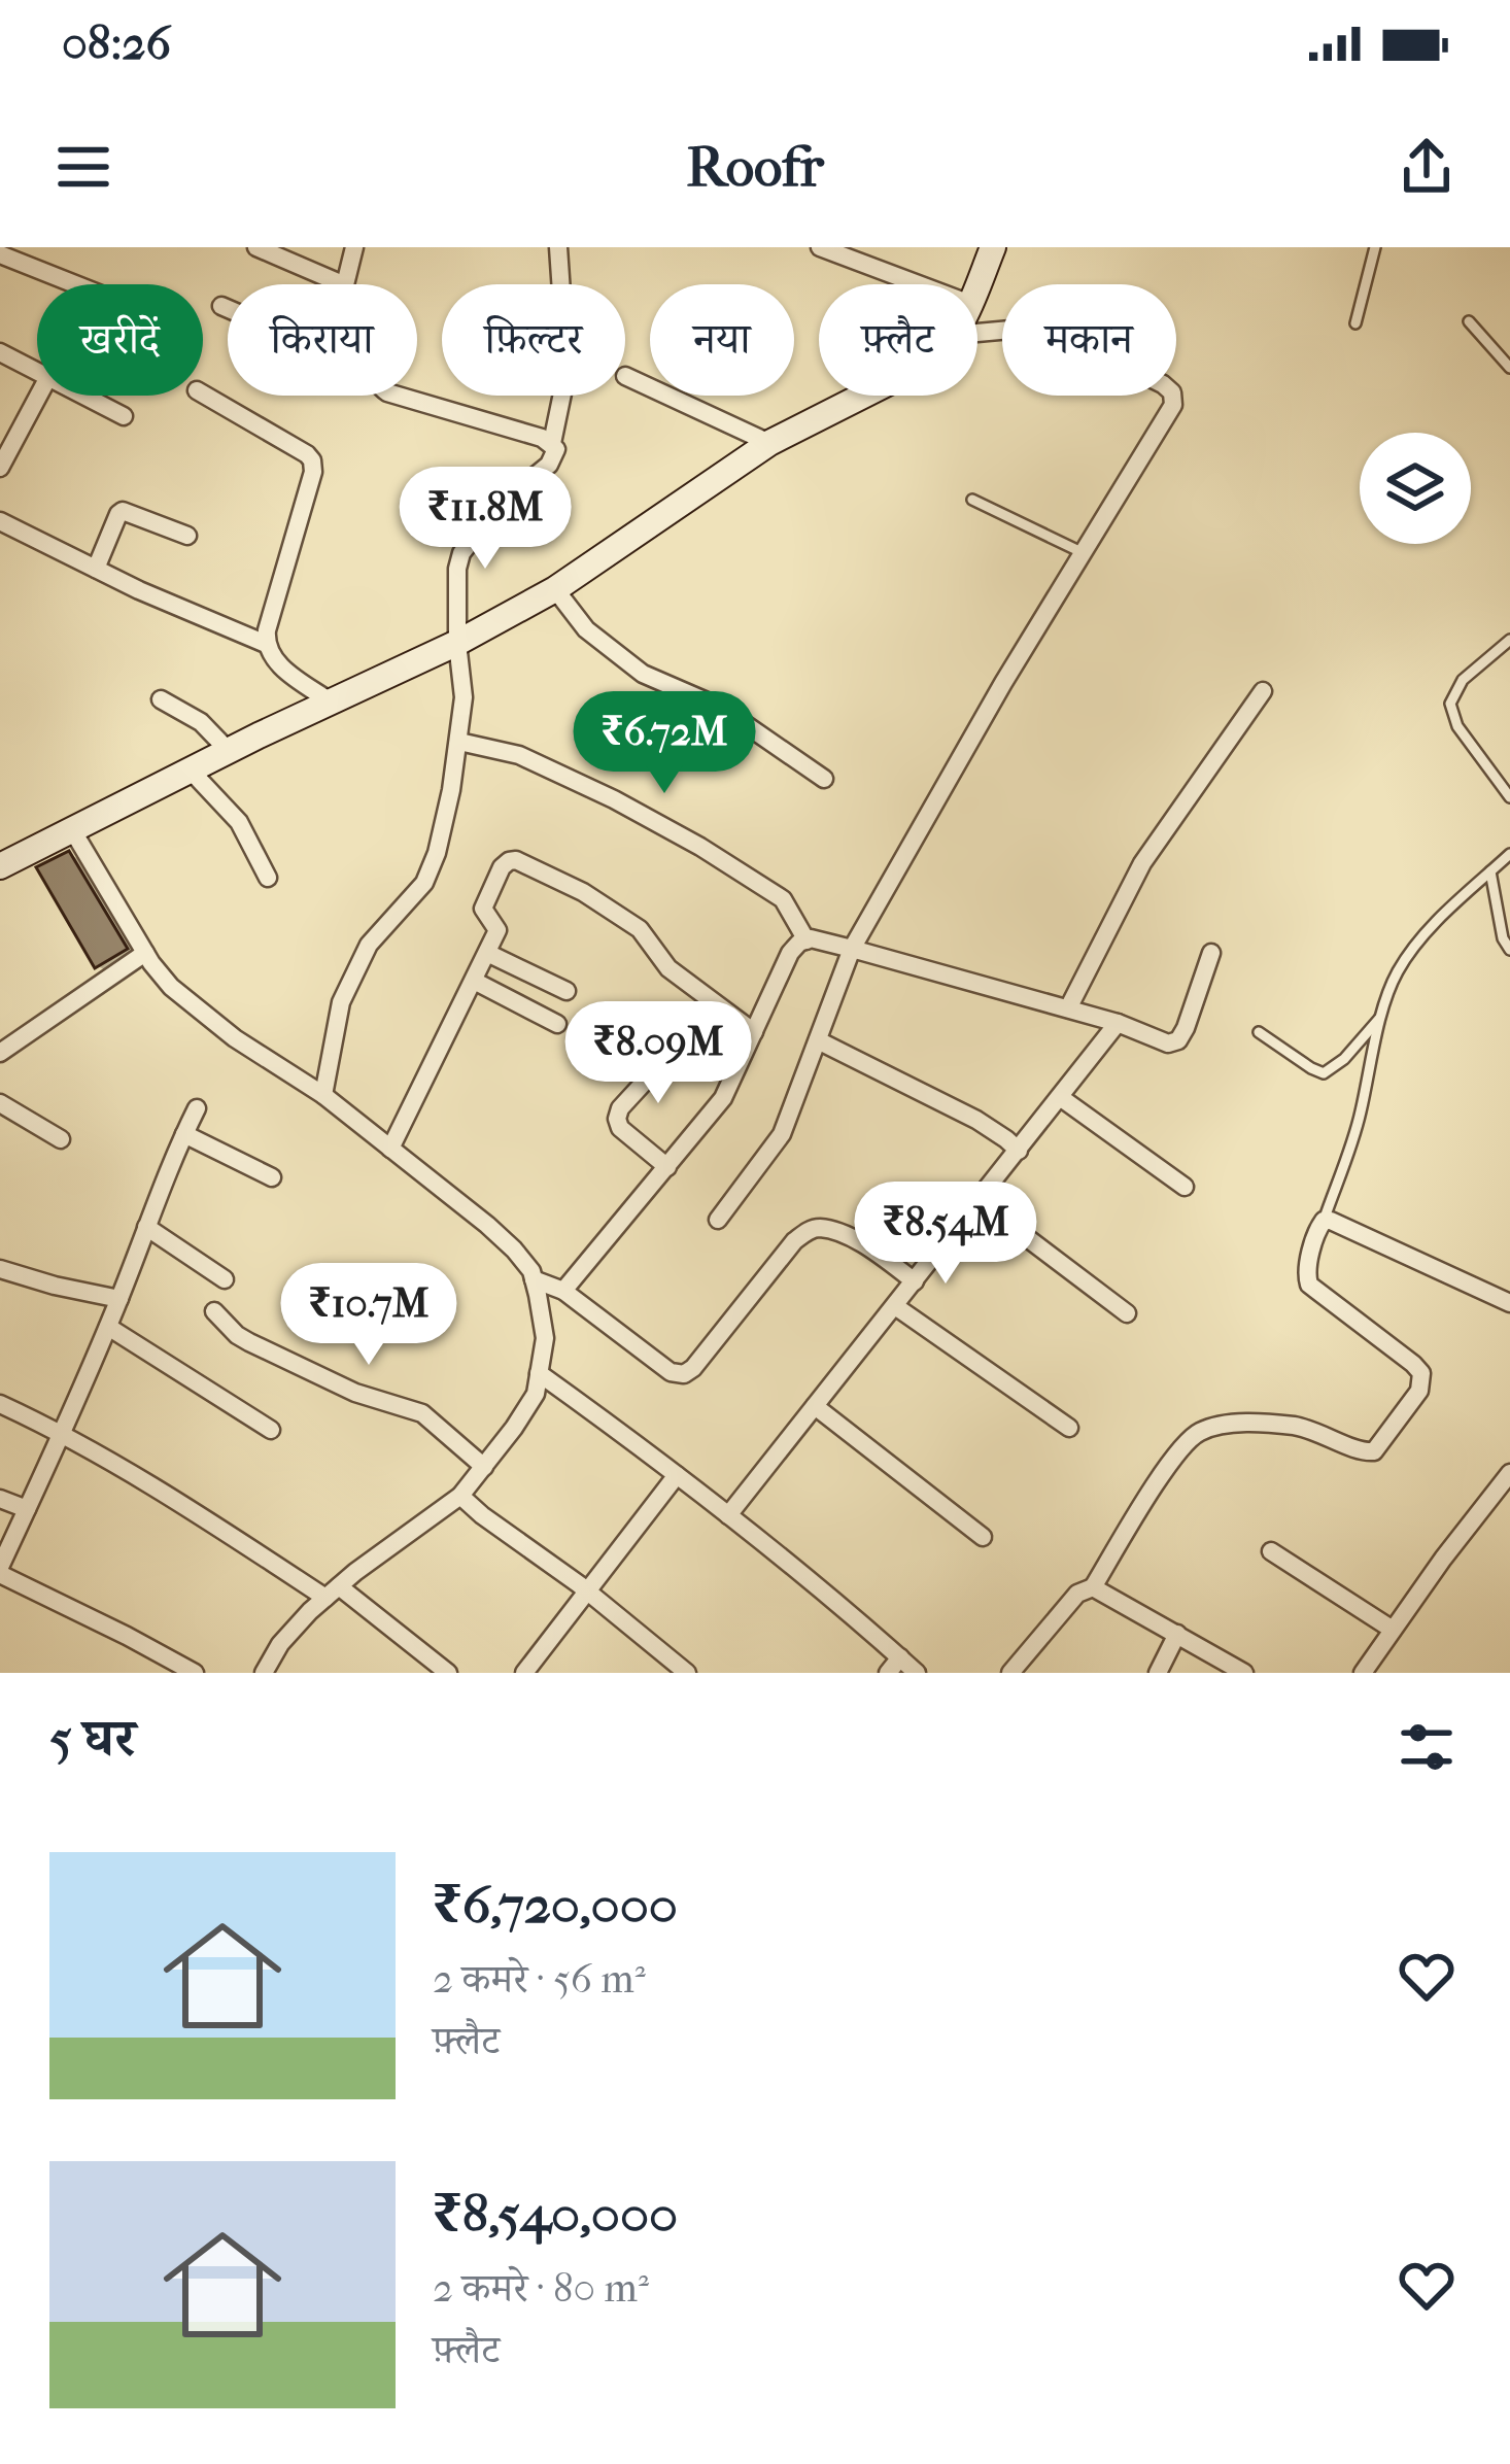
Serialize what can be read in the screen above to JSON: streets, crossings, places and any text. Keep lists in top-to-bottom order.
{
  "page": {
    "status": "08:26",
    "header": "Roofr",
    "chip": [
      "खरीदें",
      "किराया",
      "फ़िल्टर",
      "नया",
      "फ़्लैट",
      "मकान"
    ],
    "price": [
      "₹11.8M",
      "₹6.72M",
      "₹8.09M",
      "₹8.54M",
      "₹10.7M"
    ],
    "heading": "5 घर",
    "list": [
      {
        "name": "₹6,720,000",
        "note": "2 कमरे · 56 m² · फ़्लैट"
      },
      {
        "name": "₹8,540,000",
        "note": "2 कमरे · 80 m² · फ़्लैट"
      }
    ]
  }
}
